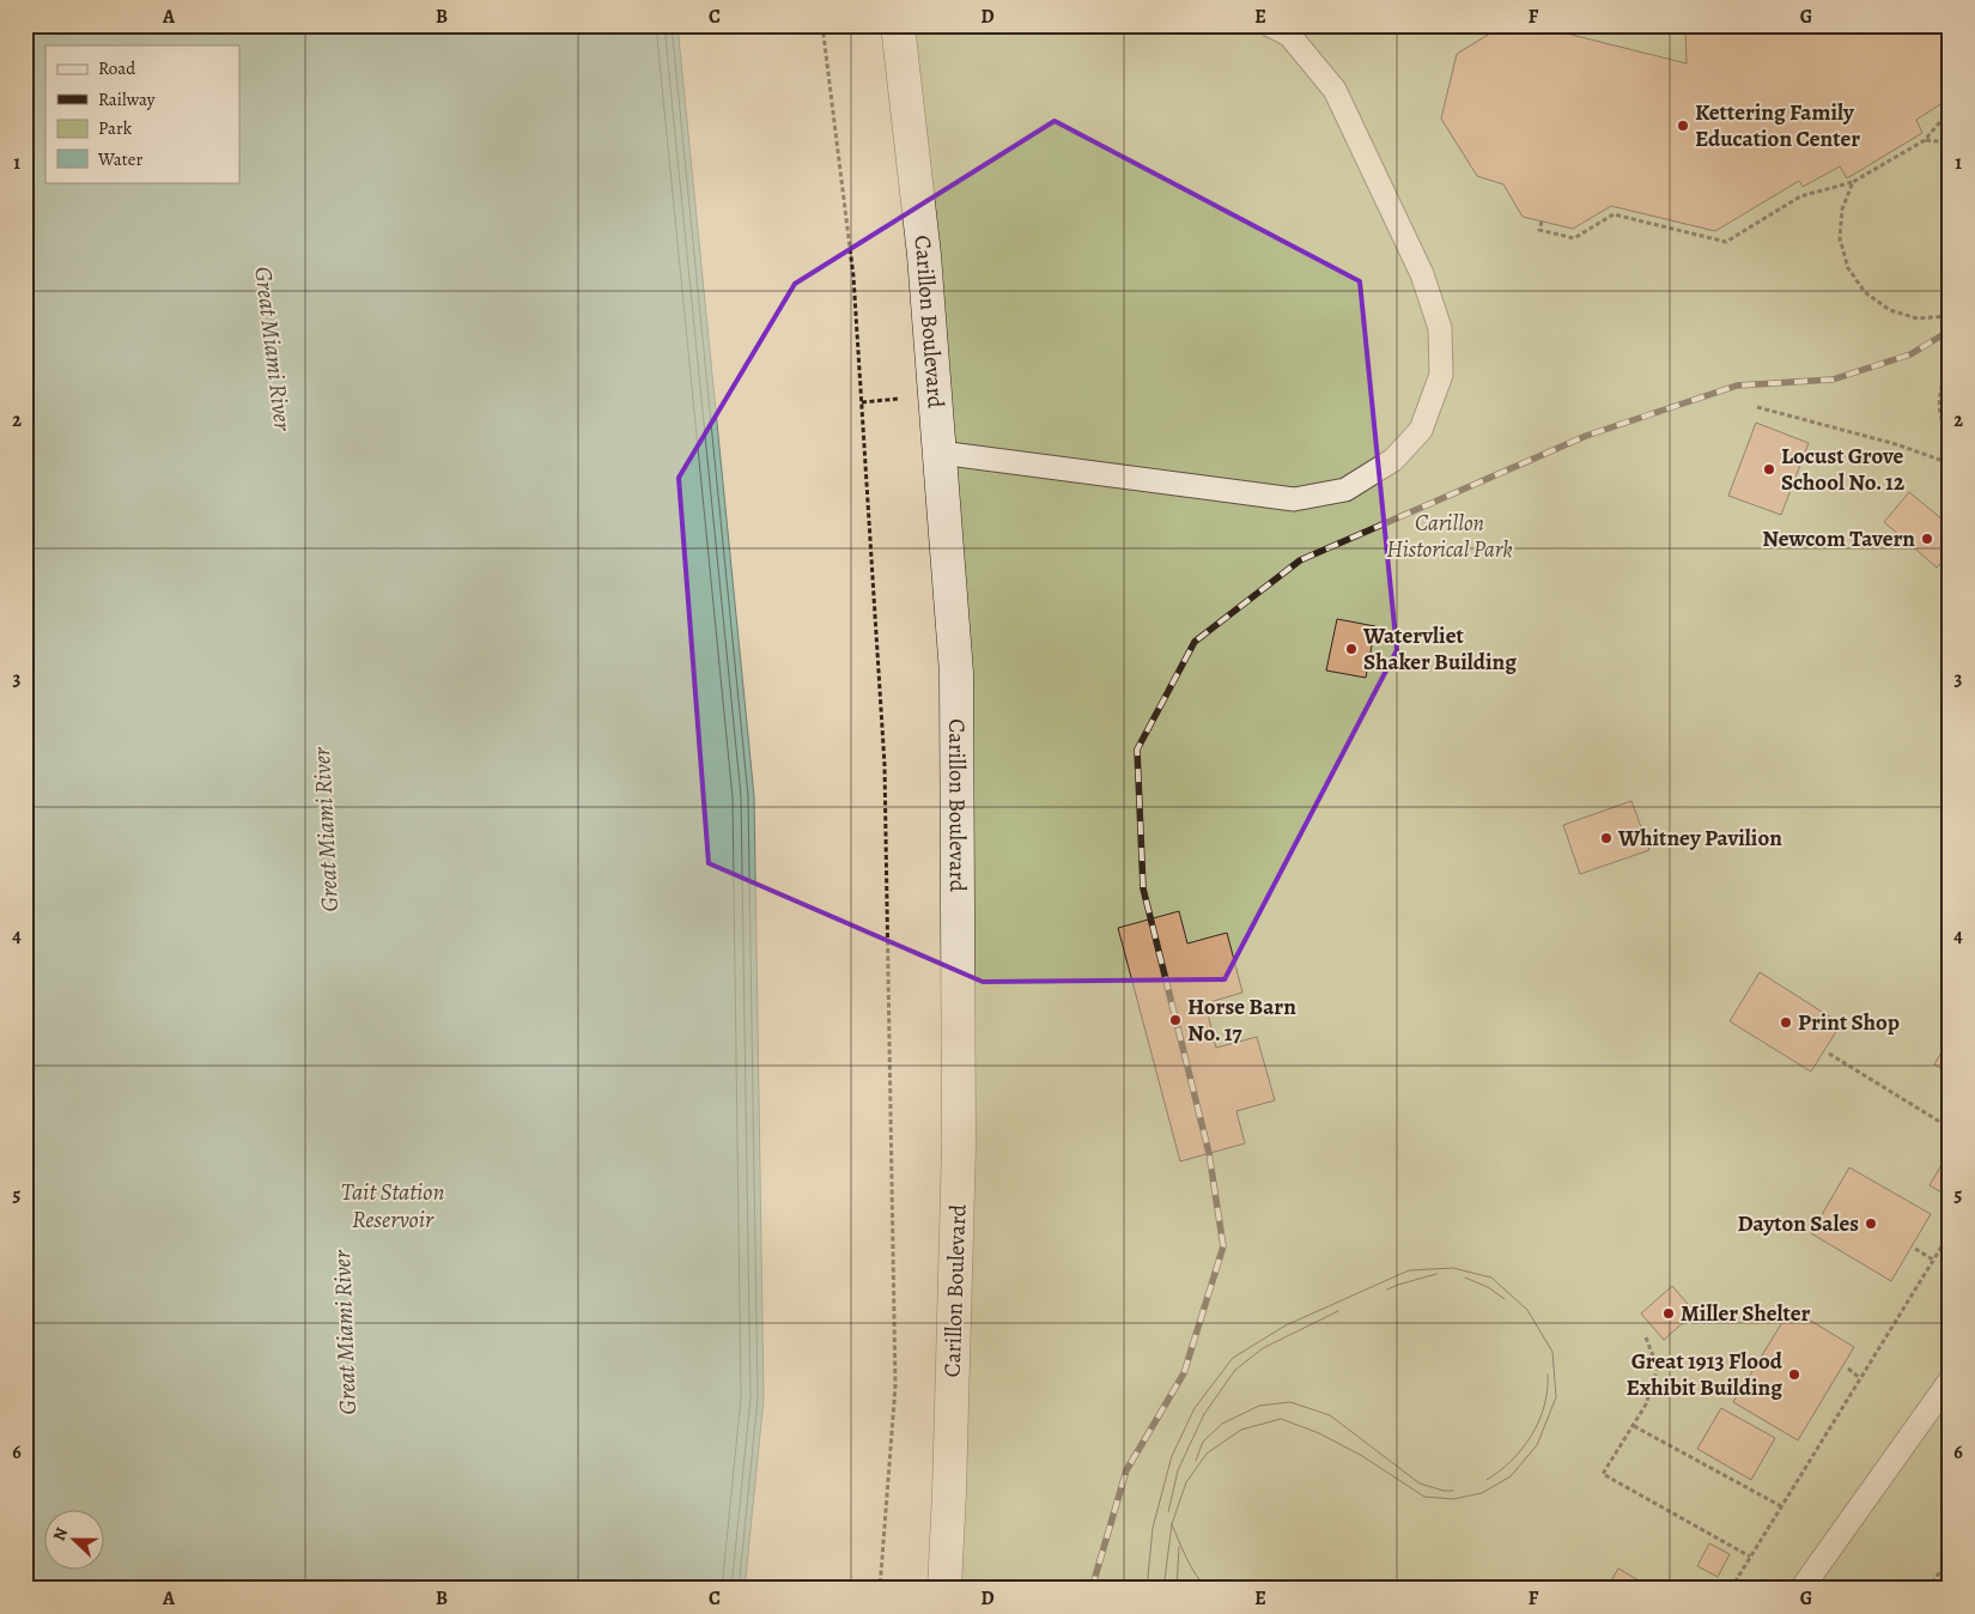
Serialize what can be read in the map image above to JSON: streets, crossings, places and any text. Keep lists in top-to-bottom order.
{
  "streets": {
    "street": ["Carillon Boulevard"]
  },
  "water": ["Great Miami River", "Tait Station Reservoir"],
  "parks": ["Carillon Historical Park"],
  "places": [
    "Kettering Family Education Center",
    "Locust Grove School No. 12",
    "Newcom Tavern",
    "Watervliet Shaker Building",
    "Whitney Pavilion",
    "Horse Barn No. 17",
    "Print Shop",
    "Dayton Sales",
    "Miller Shelter",
    "Great 1913 Flood Exhibit Building"
  ],
  "legend": [
    "Road",
    "Railway",
    "Park",
    "Water"
  ],
  "north": "left",
  "grid": {
    "columns": [
      "A",
      "B",
      "C",
      "D",
      "E",
      "F",
      "G"
    ],
    "rows": [
      "1",
      "2",
      "3",
      "4",
      "5",
      "6"
    ]
  }
}
